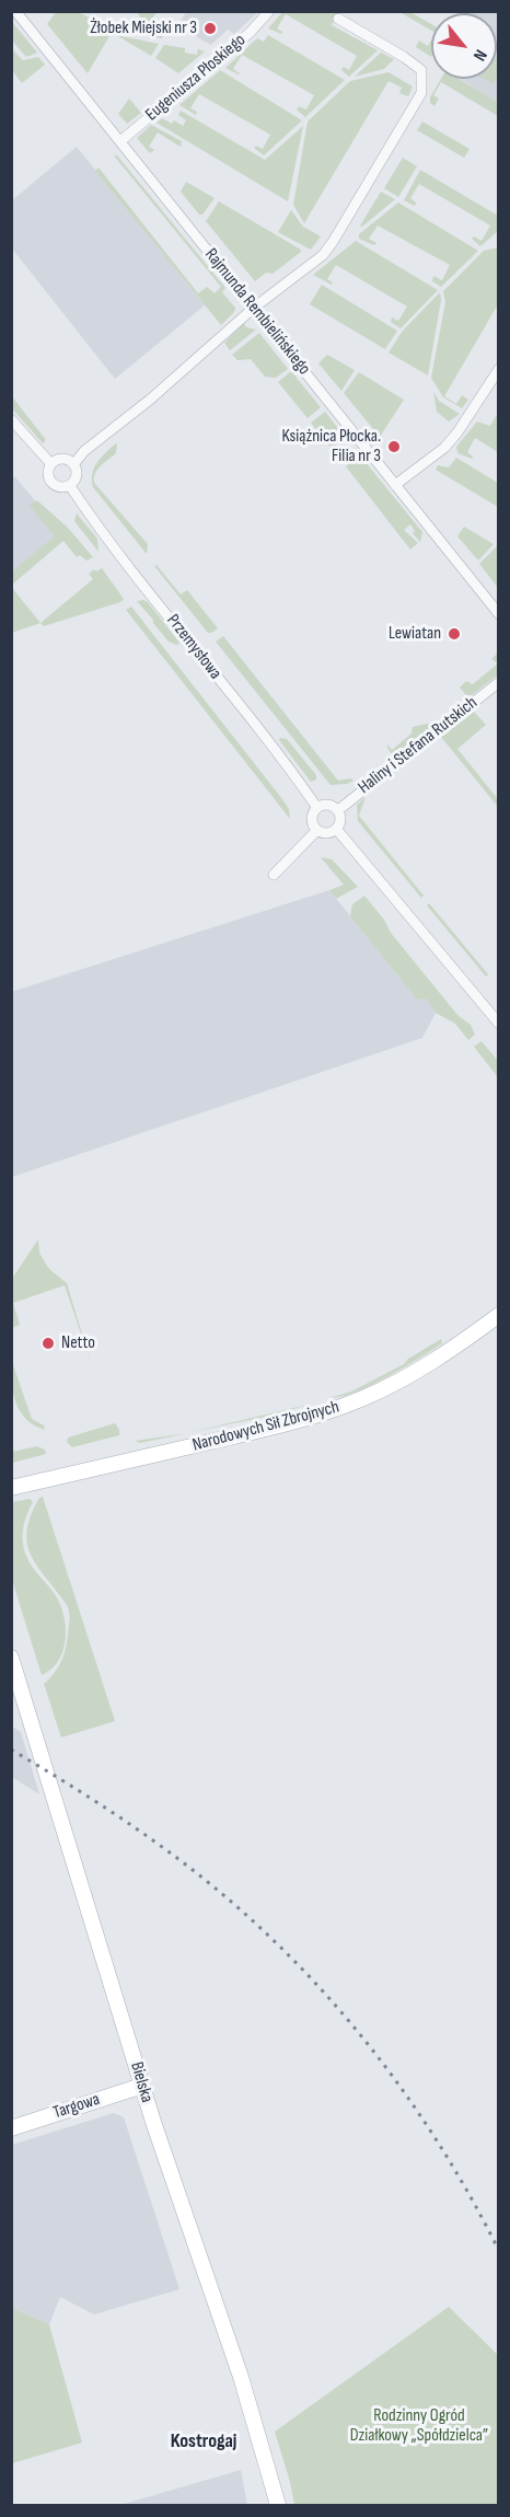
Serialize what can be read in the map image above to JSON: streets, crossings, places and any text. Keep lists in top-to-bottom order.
{
  "streets": {
    "main road": ["Narodowych Sił Zbrojnych", "Bielska", "Targowa"],
    "street": [
      "Eugeniusza Płoskiego",
      "Rajmunda Rembielińskiego",
      "Przemysłowa",
      "Haliny i Stefana Rutskich"
    ]
  },
  "crossings": [
    ["Eugeniusza Płoskiego", "Rajmunda Rembielińskiego"],
    ["Przemysłowa", "Haliny i Stefana Rutskich"],
    ["Bielska", "Targowa"]
  ],
  "districts": ["Kostrogaj"],
  "parks": ["Rodzinny Ogród Działkowy „Spółdzielca”"],
  "places": [
    "Żłobek Miejski nr 3",
    "Książnica Płocka. Filia nr 3",
    "Lewiatan",
    "Netto"
  ],
  "north": "bottom right"
}
